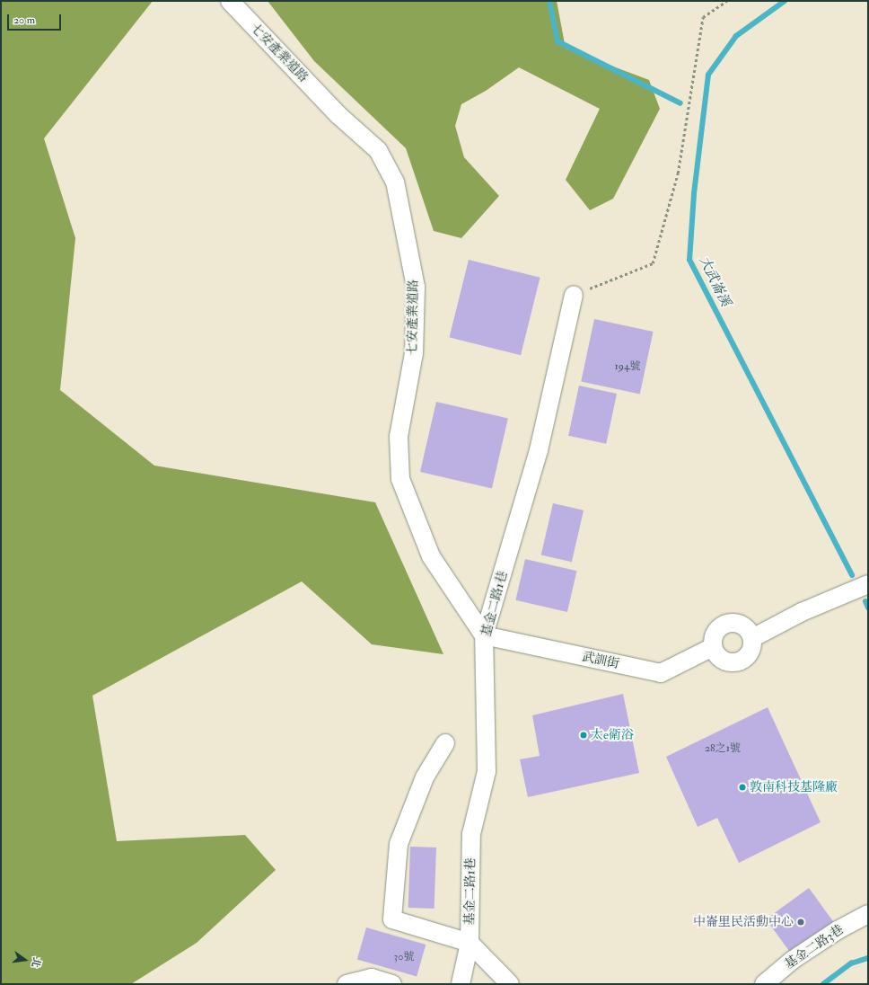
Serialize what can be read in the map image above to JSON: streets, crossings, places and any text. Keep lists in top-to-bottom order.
{
  "streets": {
    "street": [
      "七安產業道路",
      "基金二路1巷",
      "武訓街",
      "基金二路3巷"
    ]
  },
  "crossings": [
    ["七安產業道路", "基金二路1巷"],
    ["七安產業道路", "武訓街"],
    ["基金二路1巷", "武訓街"]
  ],
  "water": ["大武崙溪"],
  "places": ["太e衛浴", "敦南科技基隆廠", "中崙里民活動中心"],
  "house_numbers": ["194號", "28之1號", "30號"],
  "scale_bar": "20 m",
  "north": "right"
}
